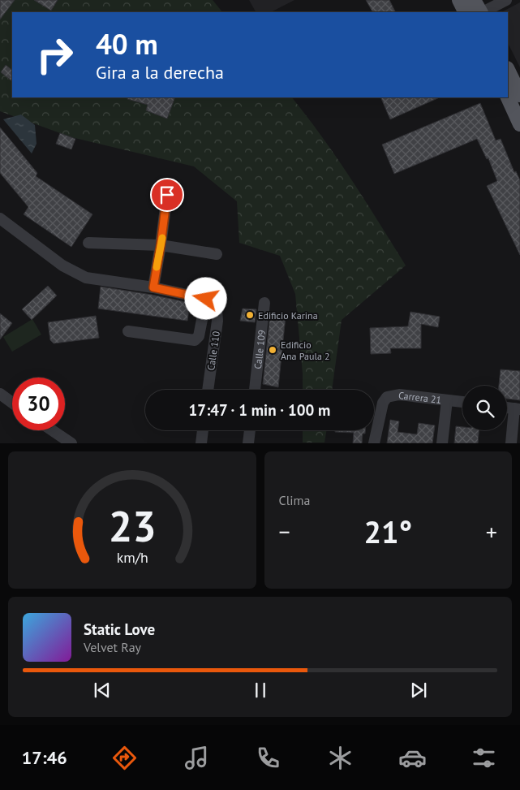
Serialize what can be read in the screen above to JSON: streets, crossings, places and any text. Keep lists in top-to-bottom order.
{
  "streets": {
    "street": ["Calle 109", "Calle 110", "Carrera 21"]
  },
  "places": ["Edificio Karina", "Edificio Ana Paula 2"],
  "page": {
    "turn": ["40 m", "Gira a la derecha"],
    "limit": "30",
    "trip": "17:47 · 1 min · 100 m",
    "tile": "Clima",
    "heat": ["−", "21°", "+"],
    "song": ["Static Love", "Velvet Ray"],
    "tabs": "17:46",
    "gauge": ["23", "km/h"]
  }
}
